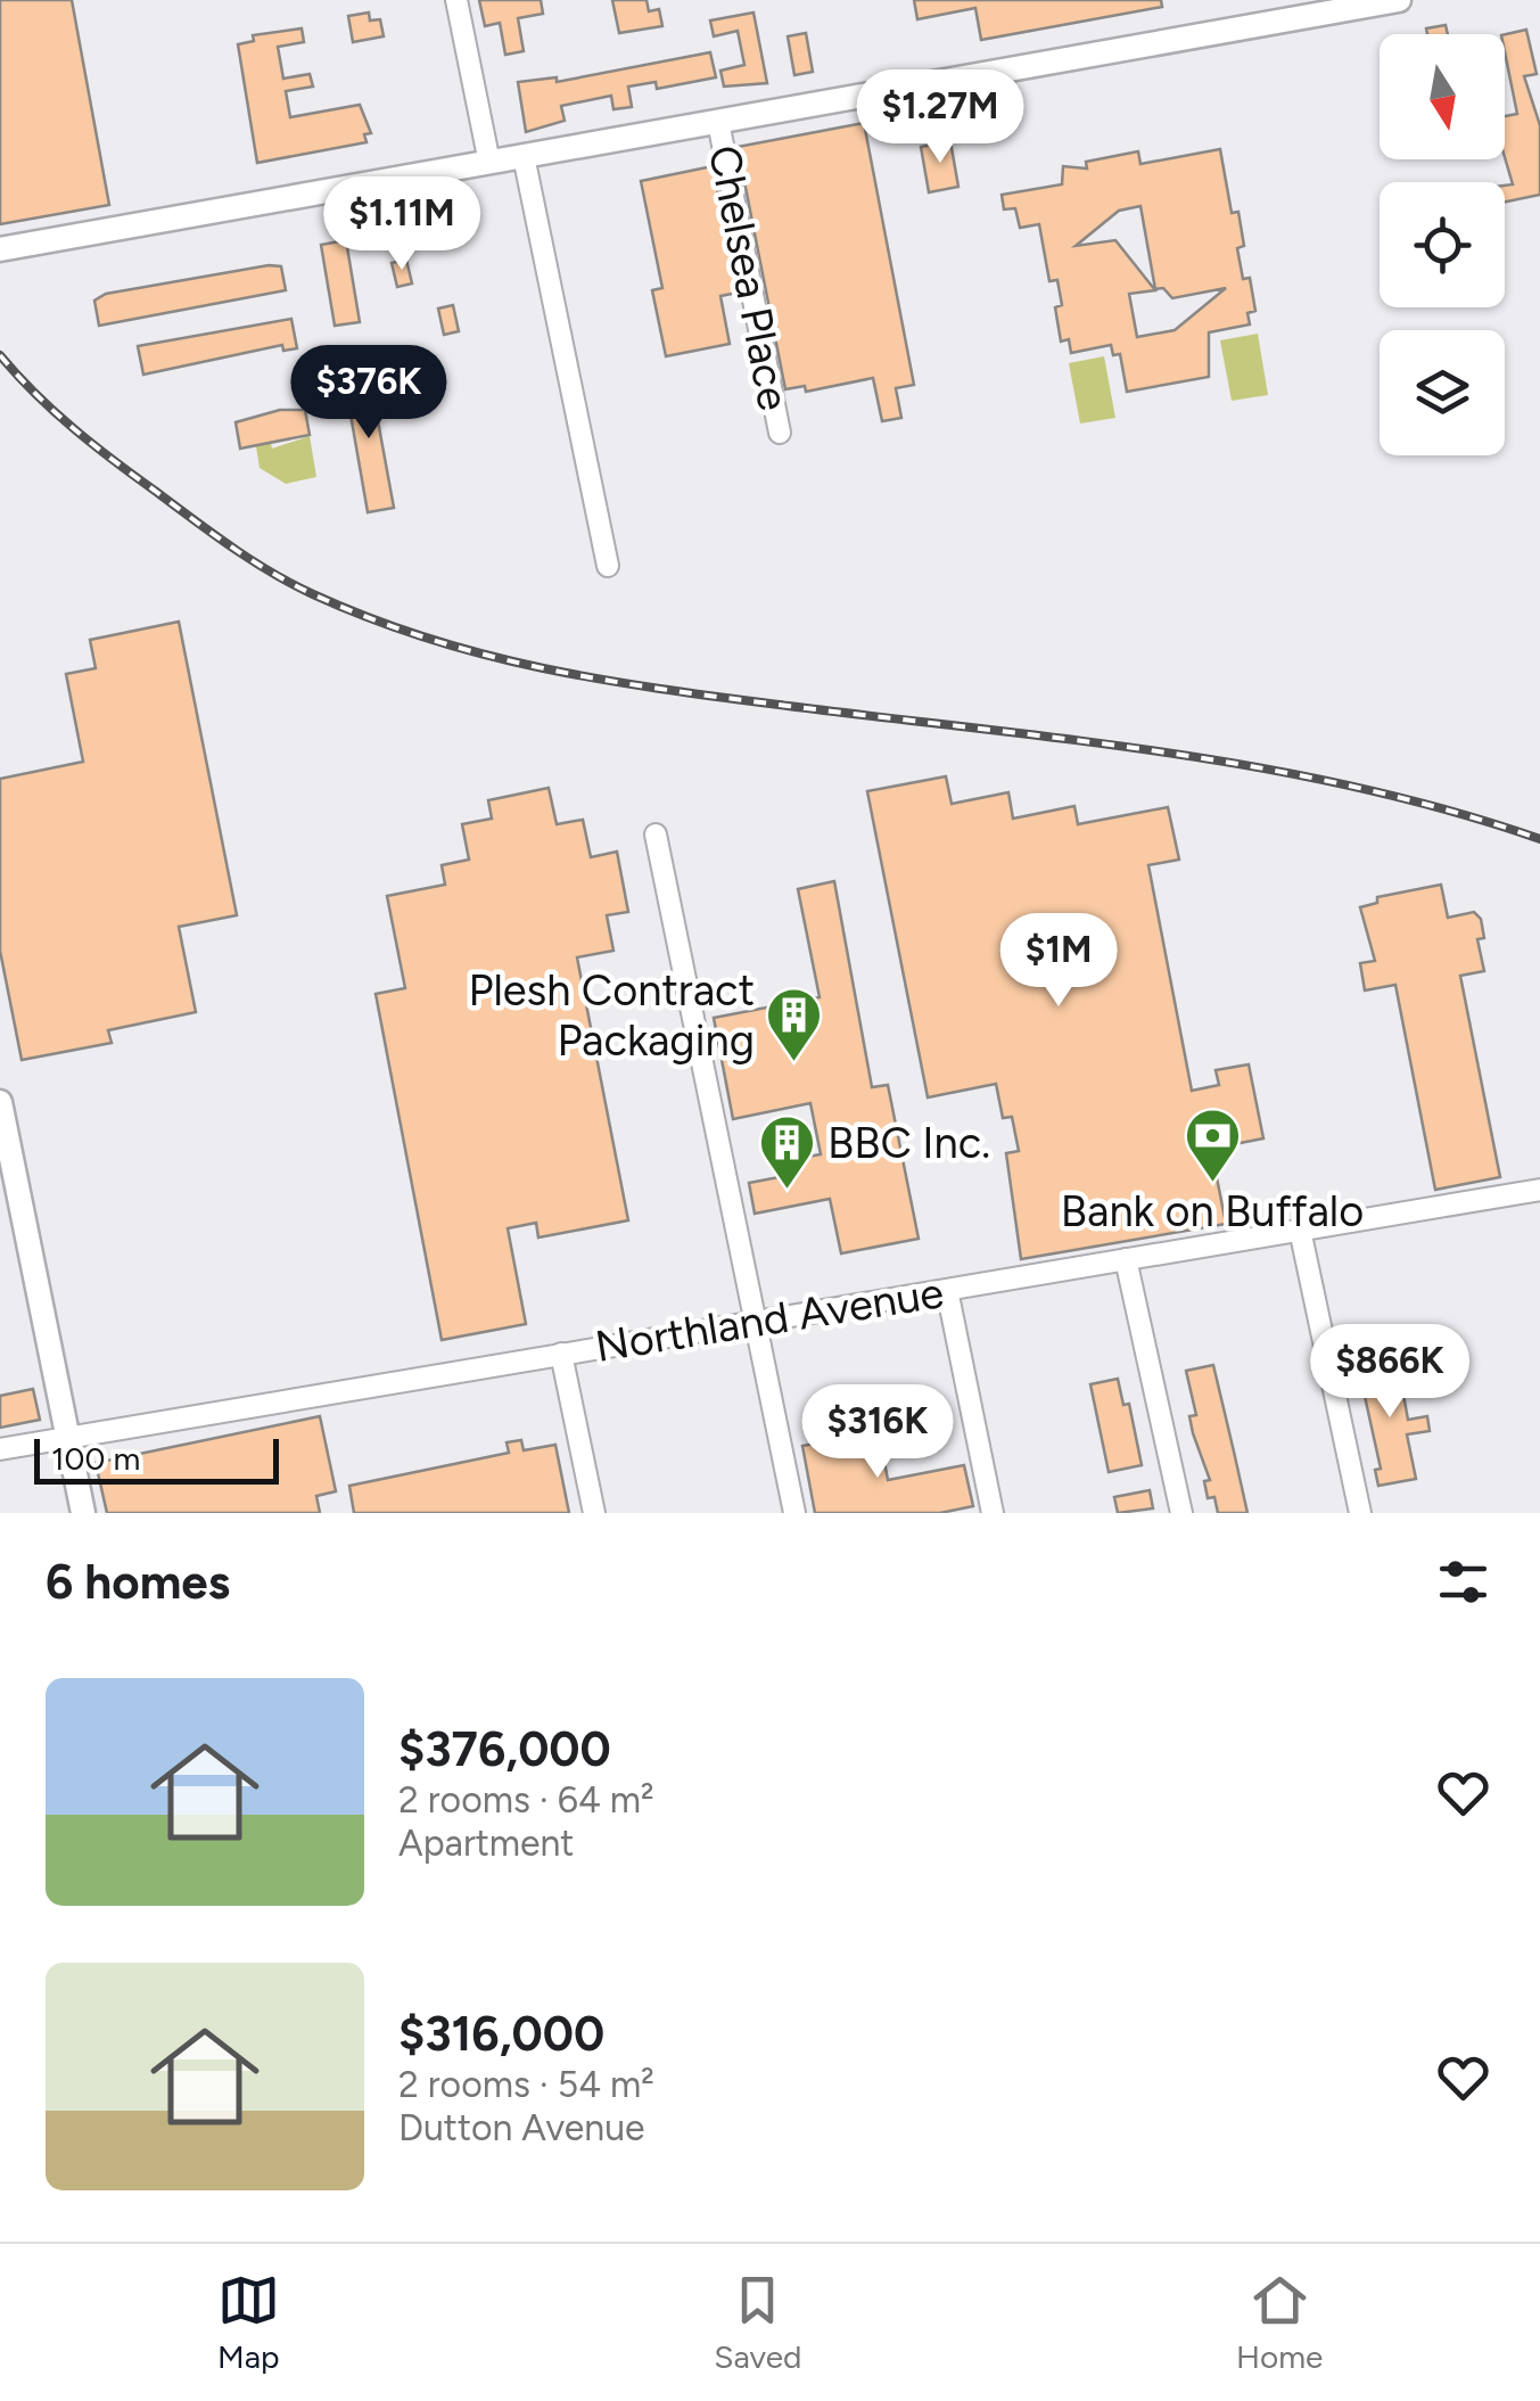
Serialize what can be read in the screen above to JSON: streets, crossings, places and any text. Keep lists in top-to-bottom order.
{
  "streets": {
    "street": ["Chelsea Place", "Northland Avenue"]
  },
  "places": {
    "building": ["Plesh Contract Packaging", "BBC Inc."],
    "bank": ["Bank on Buffalo"]
  },
  "scale_bar": "100 m",
  "north": "bottom",
  "page": {
    "price": [
      "$1.27M",
      "$1.11M",
      "$376K",
      "$1M",
      "$866K",
      "$316K"
    ],
    "scale": "100 m",
    "heading": "6 homes",
    "list": [
      {
        "name": "$376,000",
        "note": "2 rooms · 64 m² · Apartment"
      },
      {
        "name": "$316,000",
        "note": "2 rooms · 54 m² · Dutton Avenue"
      }
    ],
    "tabs": ["Map", "Saved", "Home"]
  }
}
